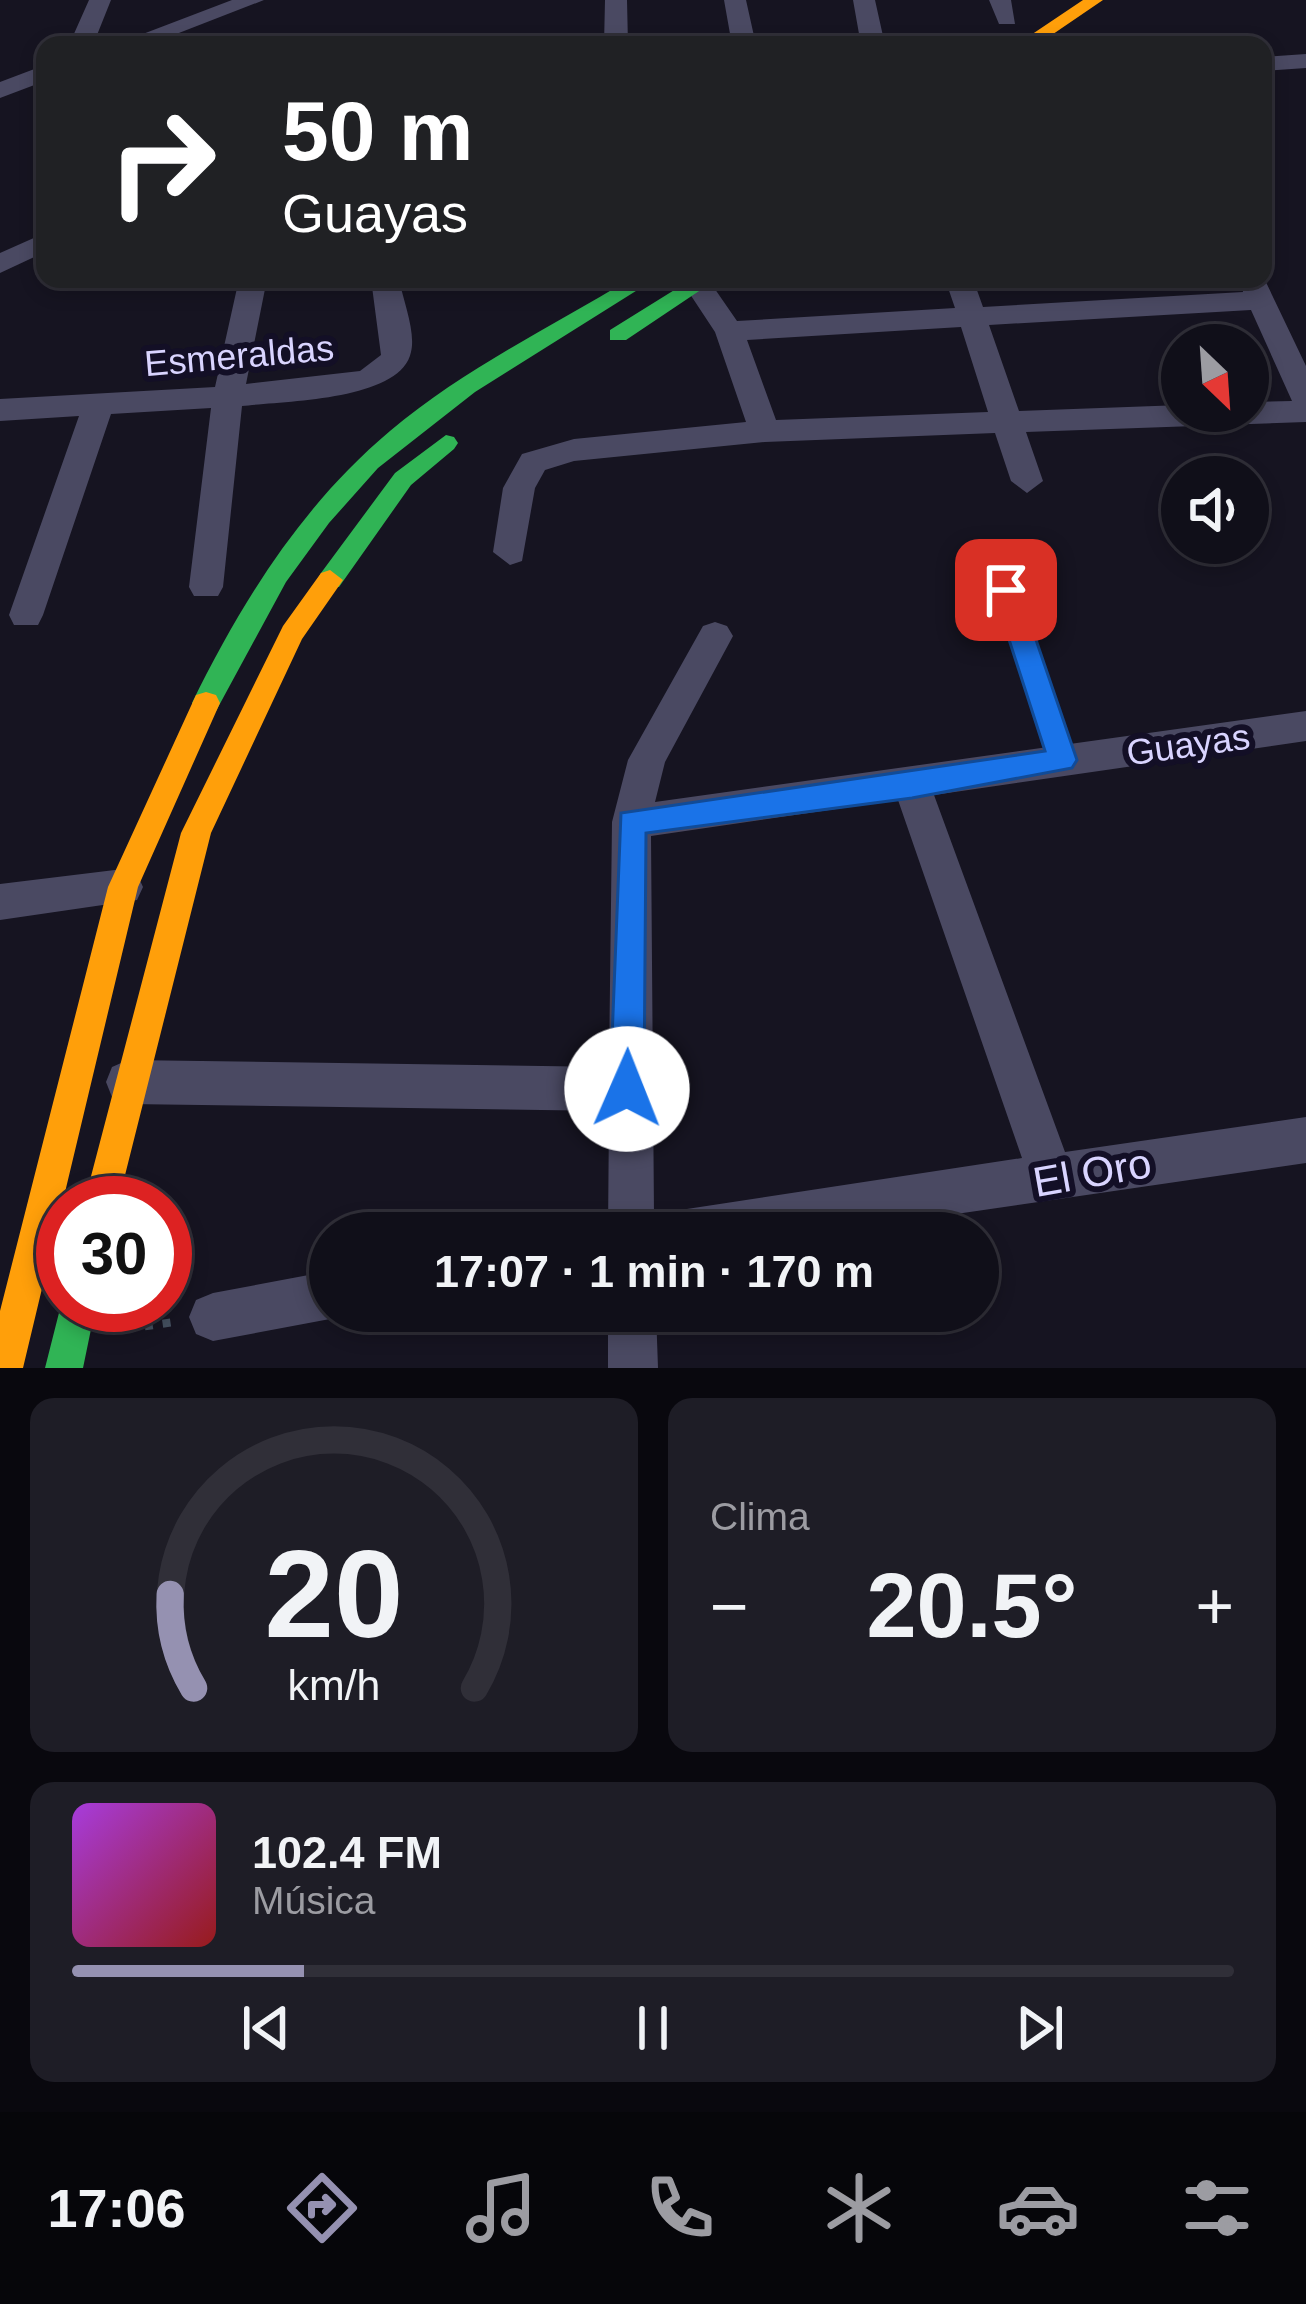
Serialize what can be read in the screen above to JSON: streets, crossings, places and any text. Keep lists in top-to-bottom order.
{
  "streets": {
    "street": ["Esmeraldas", "Guayas", "El Oro"]
  },
  "north": "bottom right",
  "page": {
    "turn": ["50 m", "Guayas"],
    "limit": "30",
    "trip": "17:07 · 1 min · 170 m",
    "tile": "Clima",
    "heat": ["−", "20.5°", "+"],
    "song": ["102.4 FM", "Música"],
    "tabs": "17:06",
    "gauge": ["20", "km/h"]
  }
}
